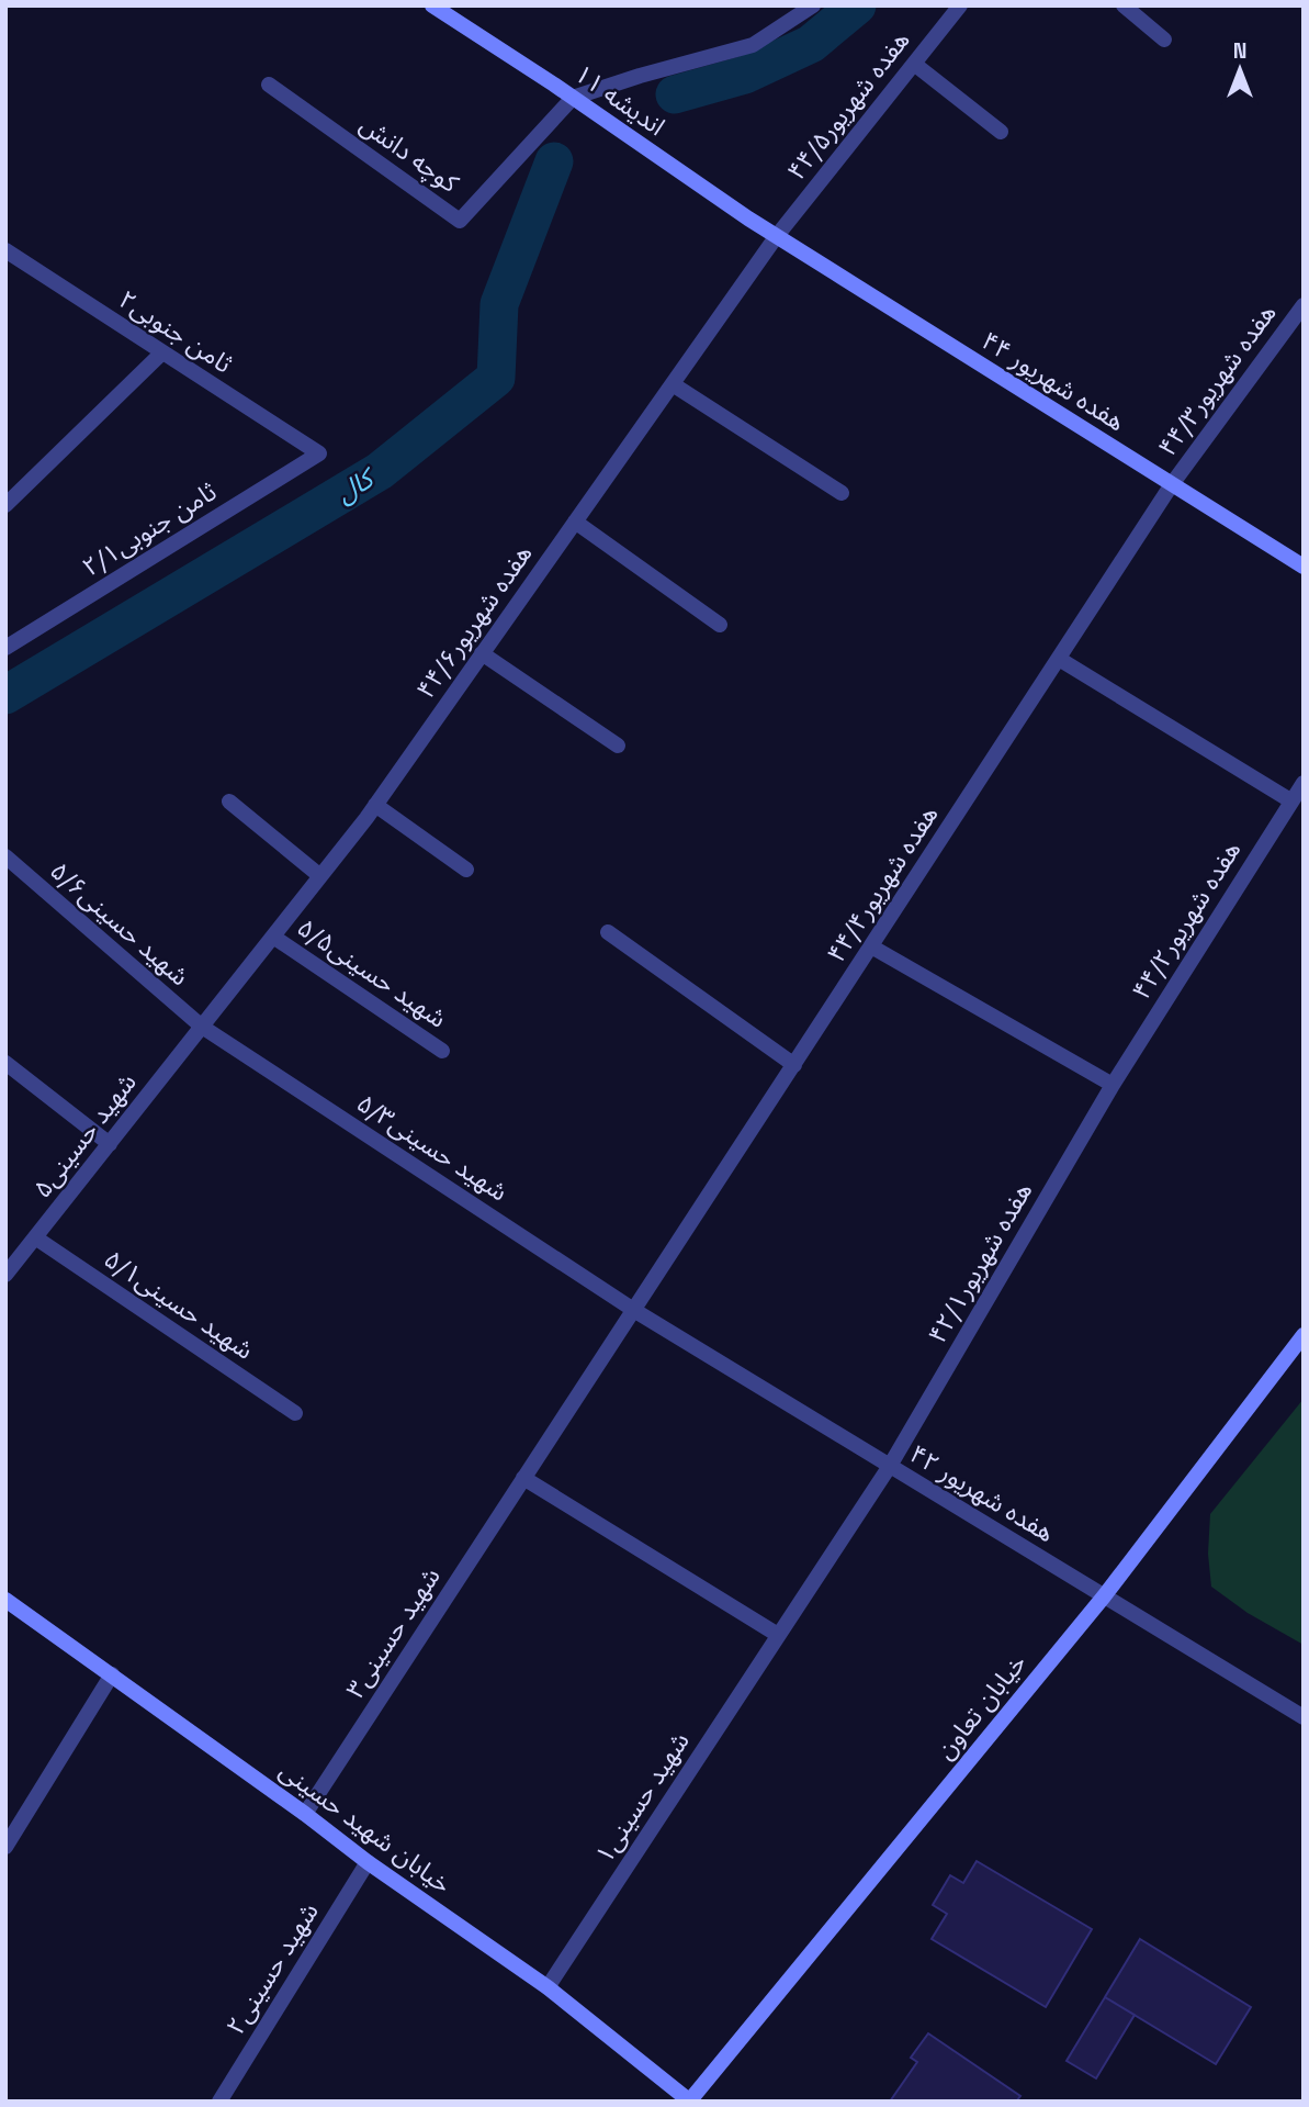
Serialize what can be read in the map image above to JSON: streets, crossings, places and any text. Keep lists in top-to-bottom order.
{
  "streets": {
    "street": [
      "اندیشه ۱۱",
      "هفده شهریور۴۴/۵",
      "کوچه دانش",
      "ثامن جنوبی۲",
      "هفده شهریور۴۴/۳",
      "هفده شهریور ۴۴",
      "ثامن جنوبی۲/۱",
      "هفده شهریور۴۴/۶",
      "هفده شهریور۴۴/۴",
      "هفده شهریور۴۴/۲",
      "شهید حسینی۵/۶",
      "شهید حسینی۵/۵",
      "شهید حسینی۵",
      "شهید حسینی۵/۳",
      "هفده شهریور۴۲/۱",
      "شهید حسینی۵/۱",
      "هفده شهریور ۴۲",
      "شهید حسینی۳",
      "خیابان تعاون",
      "شهید حسینی۱",
      "خیابان شهید حسینی",
      "شهید حسینی۲"
    ]
  },
  "crossings": [
    ["اندیشه ۱۱", "هفده شهریور۴۴/۵"],
    ["اندیشه ۱۱", "کوچه دانش"],
    ["اندیشه ۱۱", "هفده شهریور ۴۴"],
    ["اندیشه ۱۱", "هفده شهریور۴۴/۶"],
    ["هفده شهریور۴۴/۵", "هفده شهریور ۴۴"],
    ["هفده شهریور۴۴/۵", "هفده شهریور۴۴/۶"],
    ["ثامن جنوبی۲", "ثامن جنوبی۲/۱"],
    ["هفده شهریور۴۴/۳", "هفده شهریور ۴۴"],
    ["هفده شهریور۴۴/۳", "هفده شهریور۴۴/۴"],
    ["هفده شهریور ۴۴", "هفده شهریور۴۴/۶"],
    ["هفده شهریور ۴۴", "هفده شهریور۴۴/۴"],
    ["هفده شهریور۴۴/۶", "شهید حسینی۵/۶"],
    ["هفده شهریور۴۴/۶", "شهید حسینی۵/۵"],
    ["هفده شهریور۴۴/۶", "شهید حسینی۵"],
    ["هفده شهریور۴۴/۶", "شهید حسینی۵/۳"],
    ["هفده شهریور۴۴/۴", "شهید حسینی۵/۳"],
    ["هفده شهریور۴۴/۴", "هفده شهریور ۴۲"],
    ["هفده شهریور۴۴/۴", "شهید حسینی۳"],
    ["هفده شهریور۴۴/۲", "هفده شهریور۴۲/۱"],
    ["شهید حسینی۵/۶", "شهید حسینی۵"],
    ["شهید حسینی۵/۶", "شهید حسینی۵/۳"],
    ["شهید حسینی۵", "شهید حسینی۵/۳"],
    ["شهید حسینی۵", "شهید حسینی۵/۱"],
    ["شهید حسینی۵/۳", "هفده شهریور ۴۲"],
    ["شهید حسینی۵/۳", "شهید حسینی۳"],
    ["هفده شهریور۴۲/۱", "هفده شهریور ۴۲"],
    ["هفده شهریور۴۲/۱", "شهید حسینی۱"],
    ["هفده شهریور ۴۲", "شهید حسینی۳"],
    ["هفده شهریور ۴۲", "خیابان تعاون"],
    ["شهید حسینی۳", "خیابان شهید حسینی"],
    ["خیابان تعاون", "خیابان شهید حسینی"],
    ["شهید حسینی۱", "خیابان شهید حسینی"],
    ["خیابان شهید حسینی", "شهید حسینی۲"]
  ],
  "water": ["کال"],
  "north": "top"
}
